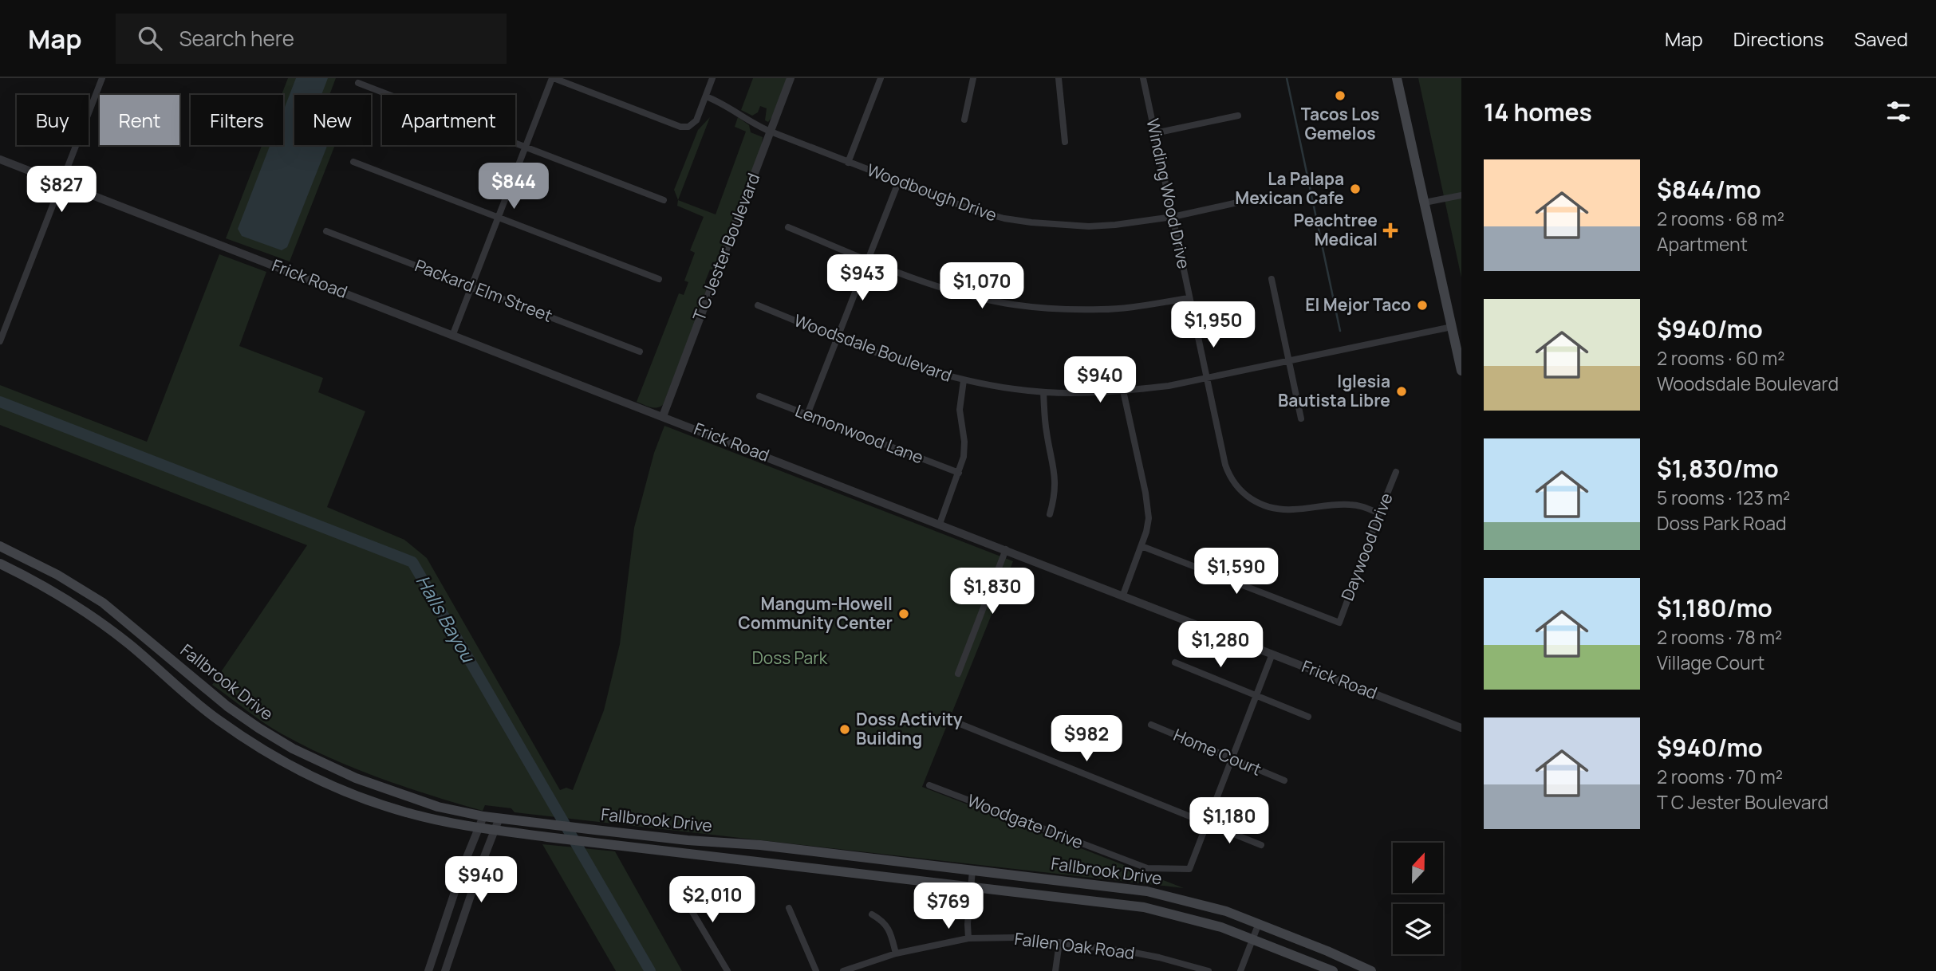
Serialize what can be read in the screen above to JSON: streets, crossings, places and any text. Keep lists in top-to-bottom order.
{
  "streets": {
    "main road": ["Fallbrook Drive"],
    "street": [
      "Woodbough Drive",
      "Winding Wood Drive",
      "T C Jester Boulevard",
      "Frick Road",
      "Packard Elm Street",
      "Woodsdale Boulevard",
      "Lemonwood Lane",
      "Daywood Drive",
      "Home Court",
      "Woodgate Drive",
      "Fallen Oak Road"
    ]
  },
  "crossings": [
    ["Woodbough Drive", "Winding Wood Drive"],
    ["Woodbough Drive", "T C Jester Boulevard"],
    ["Winding Wood Drive", "Woodsdale Boulevard"],
    ["Winding Wood Drive", "Daywood Drive"],
    ["T C Jester Boulevard", "Frick Road"],
    ["Frick Road", "Woodgate Drive"],
    ["Home Court", "Woodgate Drive"]
  ],
  "water": ["Halls Bayou"],
  "parks": ["Doss Park"],
  "places": {
    "other": [
      "Tacos Los Gemelos",
      "La Palapa Mexican Cafe",
      "El Mejor Taco",
      "Iglesia Bautista Libre",
      "Mangum-Howell Community Center",
      "Doss Activity Building"
    ],
    "health": ["Peachtree Medical"]
  },
  "north": "top",
  "page": {
    "header": "Map",
    "search": "Search here",
    "nav": ["Map", "Directions", "Saved"],
    "heading": "14 homes",
    "chip": [
      "Buy",
      "Rent",
      "Filters",
      "New",
      "Apartment"
    ],
    "list": [
      {
        "name": "$844/mo",
        "note": "2 rooms · 68 m² · Apartment"
      },
      {
        "name": "$940/mo",
        "note": "2 rooms · 60 m² · Woodsdale Boulevard"
      },
      {
        "name": "$1,830/mo",
        "note": "5 rooms · 123 m² · Doss Park Road"
      },
      {
        "name": "$1,180/mo",
        "note": "2 rooms · 78 m² · Village Court"
      },
      {
        "name": "$940/mo",
        "note": "2 rooms · 70 m² · T C Jester Boulevard"
      }
    ],
    "price": [
      "$844",
      "$827",
      "$943",
      "$1,070",
      "$1,950",
      "$940",
      "$1,590",
      "$1,830",
      "$1,280",
      "$982",
      "$1,180",
      "$940",
      "$2,010",
      "$769"
    ]
  }
}
